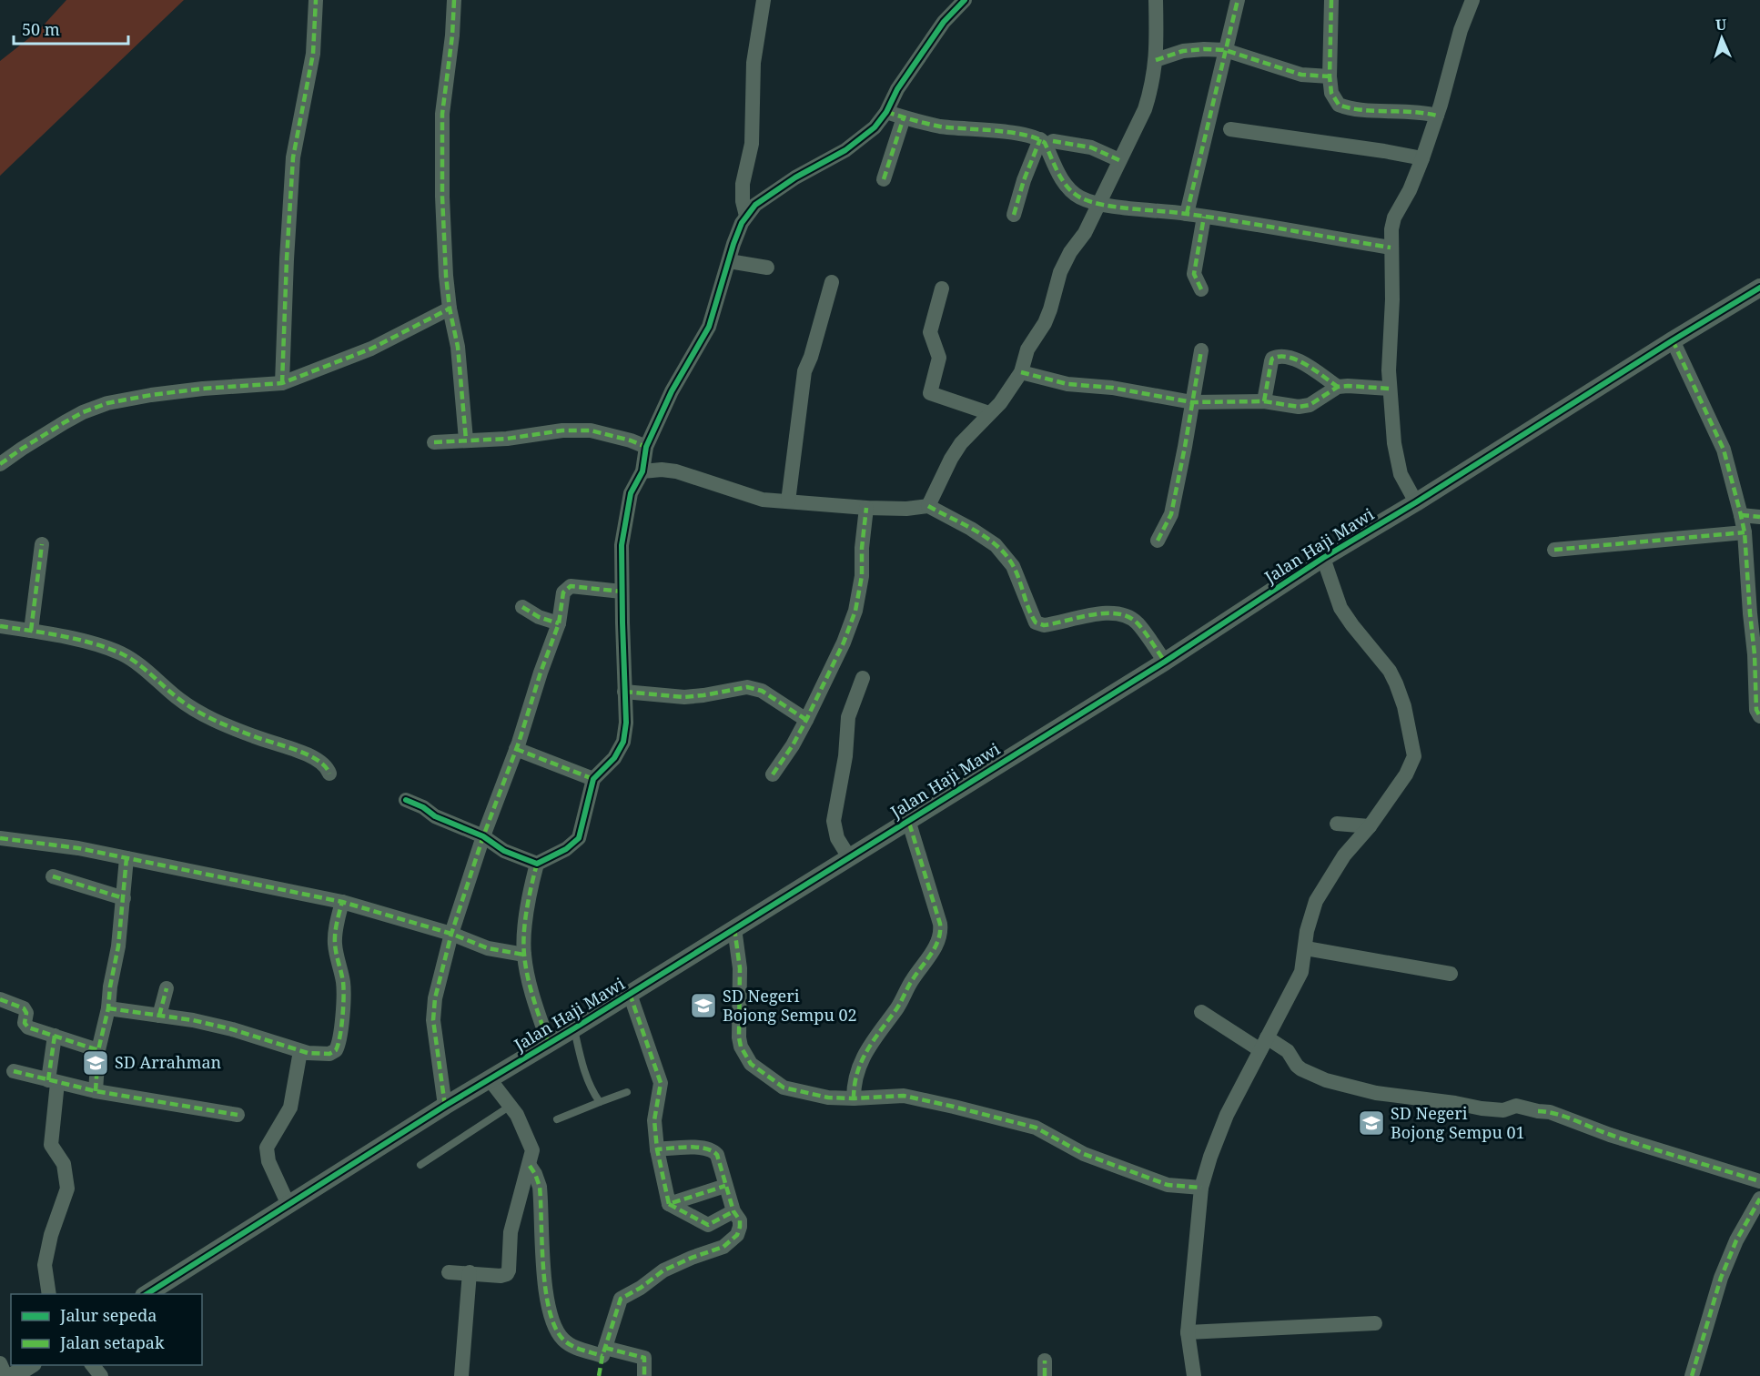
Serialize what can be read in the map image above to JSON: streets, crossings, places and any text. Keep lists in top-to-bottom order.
{
  "streets": {
    "street": ["Jalan Haji Mawi"]
  },
  "places": {
    "school or university": ["SD Negeri Bojong Sempu 02", "SD Arrahman", "SD Negeri Bojong Sempu 01"]
  },
  "legend": ["Jalur sepeda", "Jalan setapak"],
  "scale_bar": "50 m",
  "north": "top"
}
